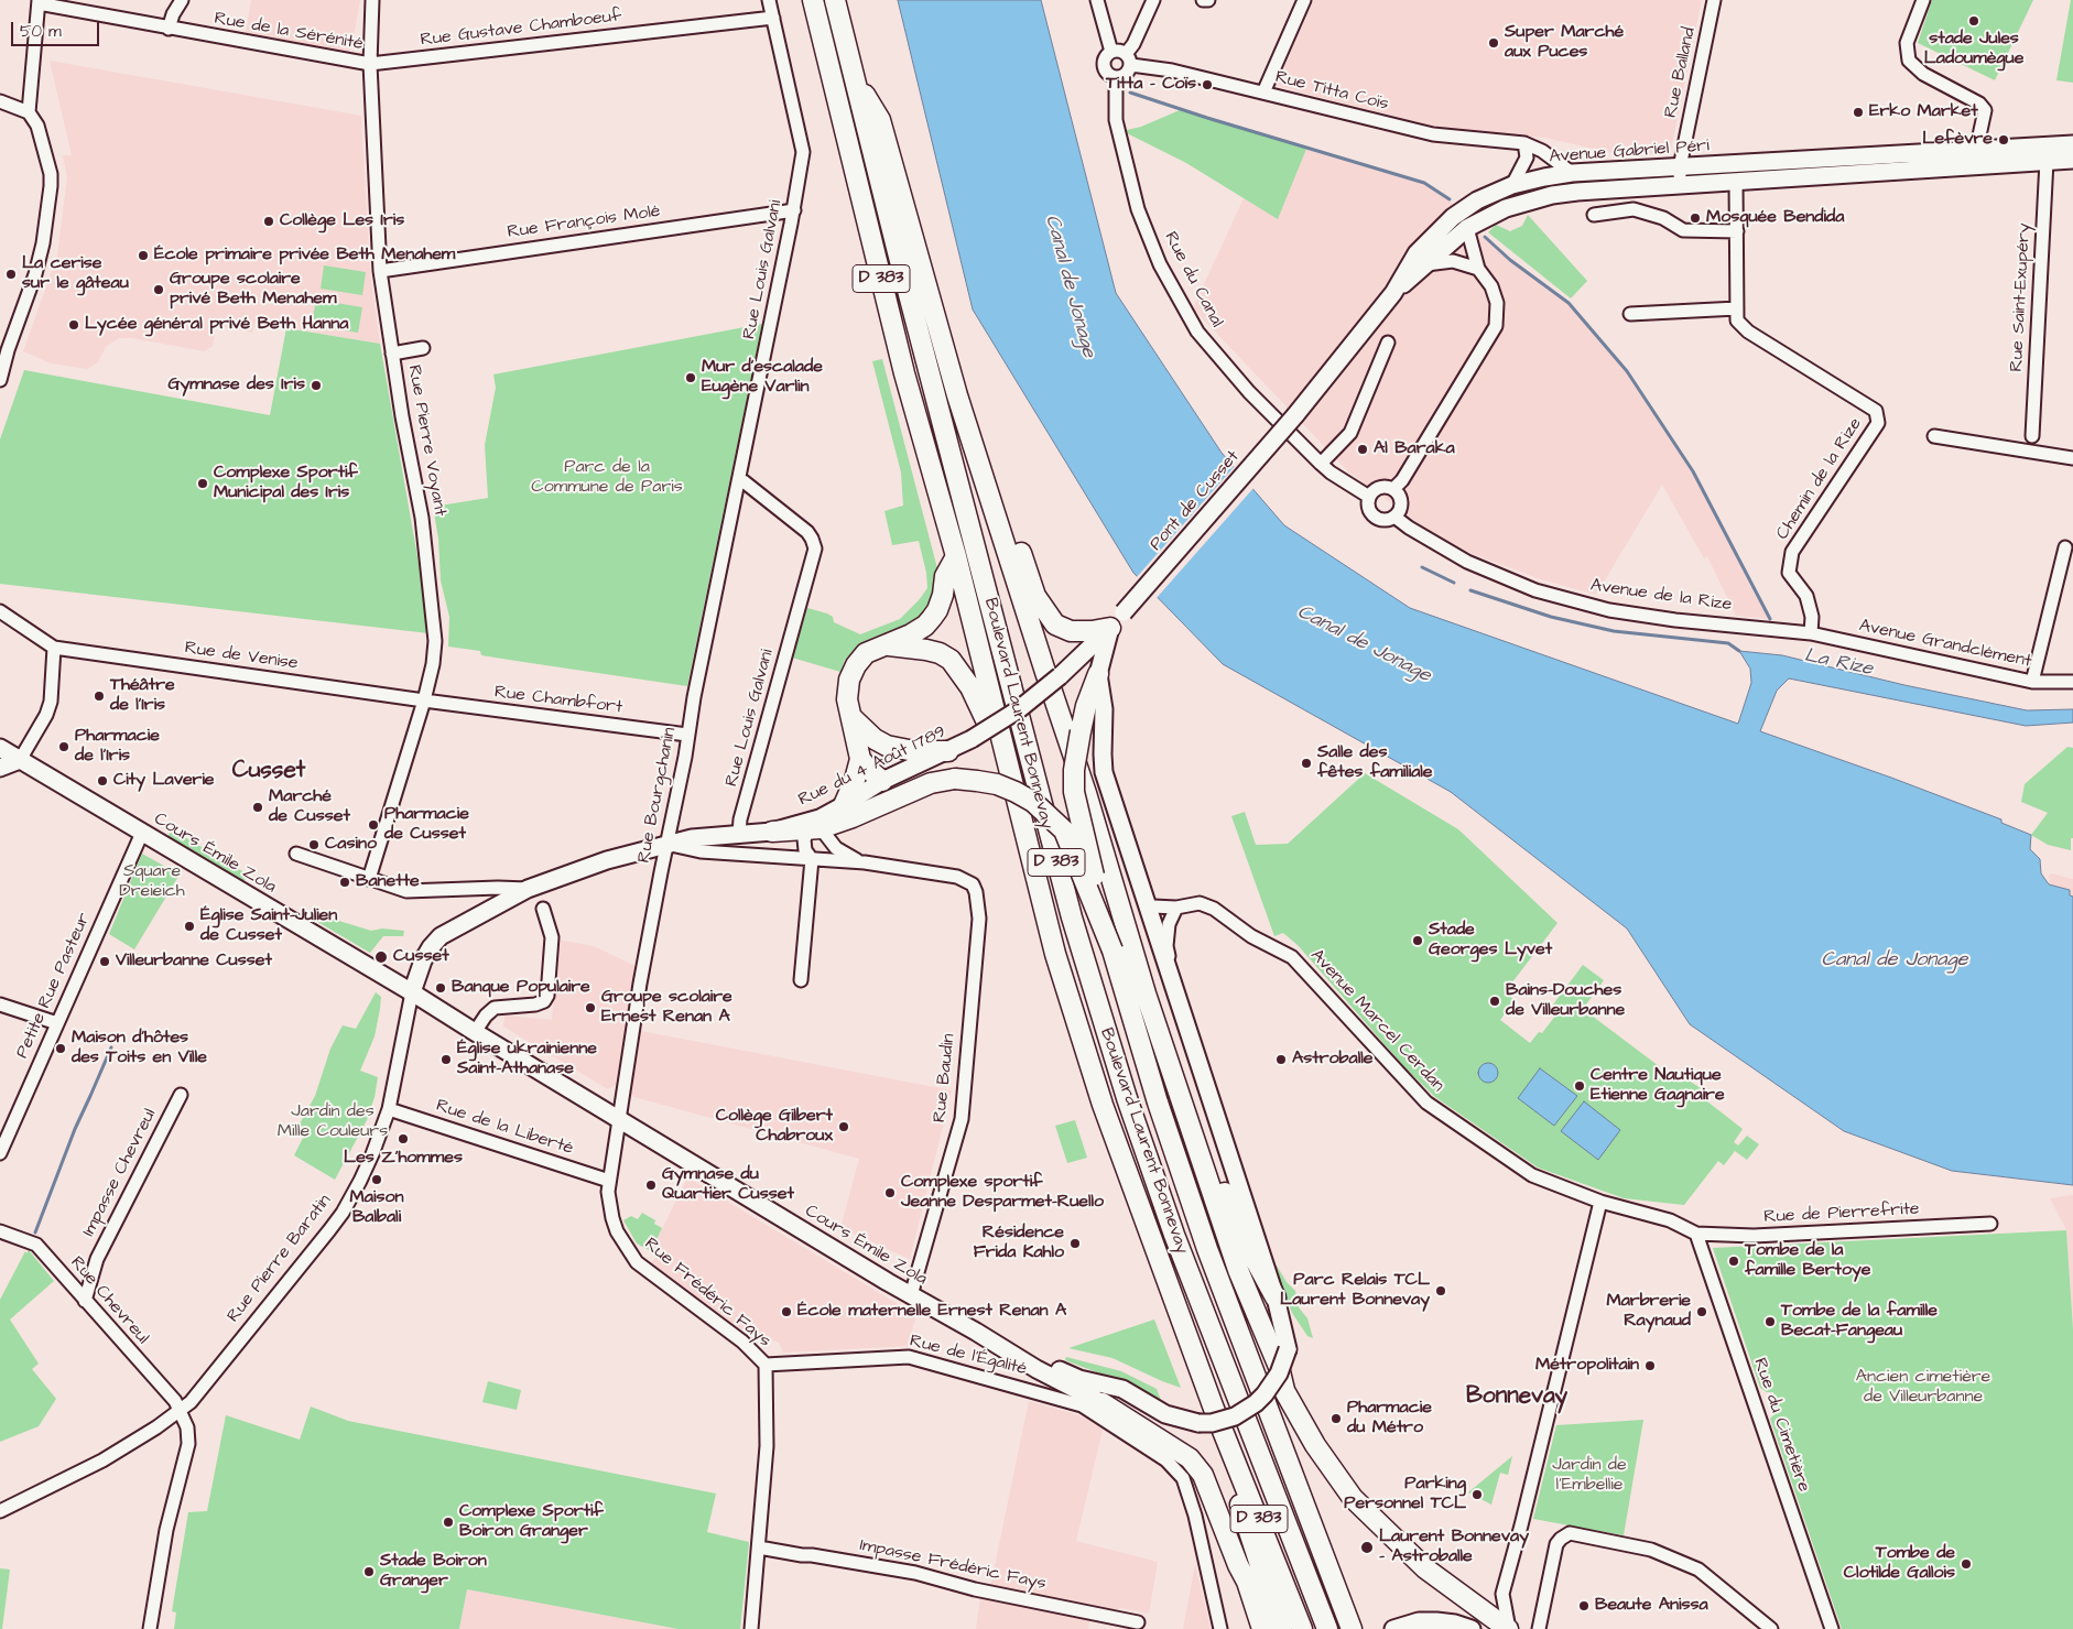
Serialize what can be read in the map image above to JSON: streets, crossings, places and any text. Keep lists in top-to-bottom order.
{
  "streets": {
    "highway": ["D 383", "Boulevard Laurent Bonnevay"],
    "main road": [
      "Avenue Gabriel Péri",
      "Pont de Cusset",
      "Rue du 4 Août 1789",
      "Cours Émile Zola",
      "Rue Pierre Baratin"
    ],
    "street": [
      "Rue Gustave Chamboeuf",
      "Rue de la Sérénité",
      "Rue Balland",
      "Rue Titta Coïs",
      "Rue François Molé",
      "Rue Louis Galvani",
      "Rue du Canal",
      "Rue Saint-Exupéry",
      "Rue Pierre Voyant",
      "Chemin de la Rize",
      "Avenue de la Rize",
      "Avenue Grandclément",
      "Rue de Venise",
      "Rue Chambfort",
      "Rue Bourgchanin",
      "Petite Rue Pasteur",
      "Avenue Marcel Cerdan",
      "Rue Baudin",
      "Rue de la Liberté",
      "Impasse Chevreul",
      "Rue de Pierrefrite",
      "Rue Frédéric Fays",
      "Rue Chevreul",
      "Rue de l'Égalité",
      "Rue du Cimetière",
      "Impasse Frédéric Fays"
    ]
  },
  "crossings": [
    ["Rue Gustave Chamboeuf", "Rue de la Sérénité"],
    ["Rue Gustave Chamboeuf", "Rue Louis Galvani"],
    ["Rue Gustave Chamboeuf", "Rue Pierre Voyant"],
    ["Rue de la Sérénité", "Rue Pierre Voyant"],
    ["Rue Balland", "Avenue Gabriel Péri"],
    ["Rue Titta Coïs", "Avenue Gabriel Péri"],
    ["Rue Titta Coïs", "Rue du Canal"],
    ["Avenue Gabriel Péri", "Rue Saint-Exupéry"],
    ["Avenue Gabriel Péri", "Chemin de la Rize"],
    ["Avenue Gabriel Péri", "Pont de Cusset"],
    ["Rue François Molé", "Rue Louis Galvani"],
    ["Rue François Molé", "Rue Pierre Voyant"],
    ["Rue Louis Galvani", "Rue du 4 Août 1789"],
    ["Rue Louis Galvani", "Rue Bourgchanin"],
    ["Rue du Canal", "Avenue de la Rize"],
    ["Rue Pierre Voyant", "Rue de Venise"],
    ["Rue Pierre Voyant", "Rue Chambfort"],
    ["Rue Pierre Voyant", "Rue du 4 Août 1789"],
    ["Chemin de la Rize", "Avenue de la Rize"],
    ["Chemin de la Rize", "Avenue Grandclément"],
    ["Pont de Cusset", "Rue du 4 Août 1789"],
    ["Avenue de la Rize", "Avenue Grandclément"],
    ["Rue de Venise", "Rue Chambfort"],
    ["Rue Chambfort", "Rue Bourgchanin"],
    ["Rue du 4 Août 1789", "Rue Bourgchanin"],
    ["Rue du 4 Août 1789", "Rue Pierre Baratin"],
    ["Rue Bourgchanin", "Cours Émile Zola"],
    ["Rue Bourgchanin", "Rue Frédéric Fays"],
    ["Cours Émile Zola", "Petite Rue Pasteur"],
    ["Cours Émile Zola", "Rue Baudin"],
    ["Cours Émile Zola", "Rue Pierre Baratin"],
    ["Cours Émile Zola", "Rue Frédéric Fays"],
    ["Cours Émile Zola", "Rue de l'Égalité"],
    ["Avenue Marcel Cerdan", "Rue de Pierrefrite"],
    ["Avenue Marcel Cerdan", "Rue du Cimetière"],
    ["Rue de la Liberté", "Rue Pierre Baratin"],
    ["Rue de la Liberté", "Rue Frédéric Fays"],
    ["Impasse Chevreul", "Rue Chevreul"],
    ["Rue de Pierrefrite", "Rue du Cimetière"],
    ["Rue Pierre Baratin", "Rue Chevreul"],
    ["Rue Frédéric Fays", "Rue de l'Égalité"],
    ["Rue Frédéric Fays", "Impasse Frédéric Fays"]
  ],
  "districts": ["Cusset", "Bonnevay"],
  "water": ["Canal de Jonage", "La Rize"],
  "parks": [
    "Parc de la Commune de Paris",
    "Square Dreieich",
    "Jardin des Mille Couleurs",
    "Ancien cimetière de Villeurbanne",
    "Jardin de l'Embellie"
  ],
  "places": [
    "stade Jules Ladoumègue",
    "Super Marché aux Puces",
    "Titta - Coïs",
    "Erko Market",
    "Lefèvre",
    "Mosquée Bendida",
    "Collège Les Iris",
    "École primaire privée Beth Menahem",
    "La cerise sur le gâteau",
    "Groupe scolaire privé Beth Menahem",
    "Lycée général privé Beth Hanna",
    "Mur d'escalade Eugène Varlin",
    "Gymnase des Iris",
    "Al Baraka",
    "Complexe Sportif Municipal des Iris",
    "Théâtre de l'Iris",
    "Pharmacie de l'Iris",
    "Salle des fêtes familiale",
    "City Laverie",
    "Marché de Cusset",
    "Pharmacie de Cusset",
    "Casino",
    "Banette",
    "Église Saint-Julien de Cusset",
    "Stade Georges Lyvet",
    "Cusset",
    "Villeurbanne Cusset",
    "Banque Populaire",
    "Bains-Douches de Villeurbanne",
    "Groupe scolaire Ernest Renan A",
    "Maison d'hôtes des Toits en Ville",
    "Église ukrainienne Saint-Athanase",
    "Astroballe",
    "Centre Nautique Etienne Gagnaire",
    "Collège Gilbert Chabroux",
    "Les Z'hommes",
    "Maison Balbali",
    "Gymnase du Quartier Cusset",
    "Complexe sportif Jeanne Desparmet-Ruello",
    "Résidence Frida Kahlo",
    "Tombe de la famille Bertoye",
    "Parc Relais TCL Laurent Bonnevay",
    "École maternelle Ernest Renan A",
    "Marbrerie Raynaud",
    "Tombe de la famille Becat-Fangeau",
    "Métropolitain",
    "Pharmacie du Métro",
    "Parking Personnel TCL",
    "Complexe Sportif Boiron Granger",
    "Laurent Bonnevay - Astroballe",
    "Tombe de Clotilde Gallois",
    "Stade Boiron Granger",
    "Beaute Anissa"
  ],
  "scale_bar": "50 m"
}
